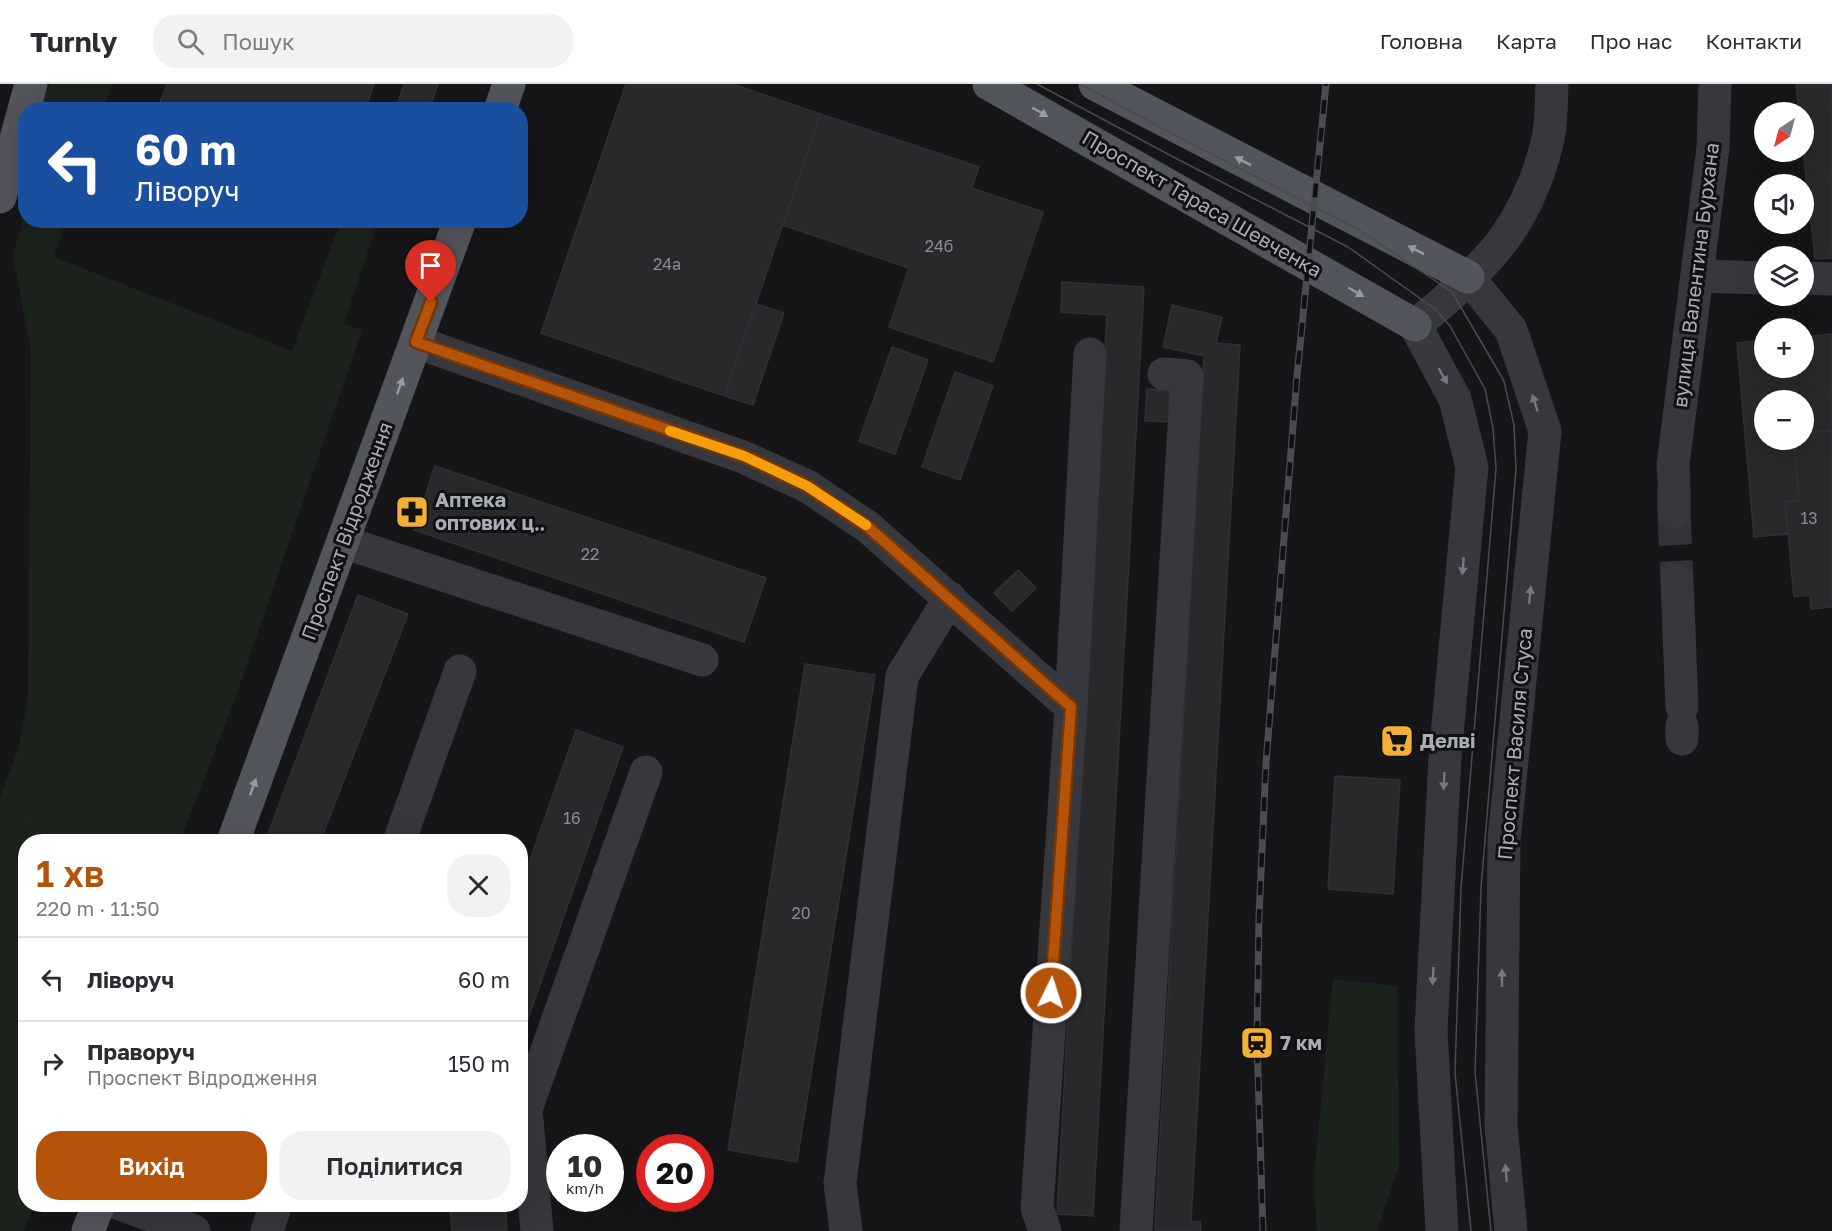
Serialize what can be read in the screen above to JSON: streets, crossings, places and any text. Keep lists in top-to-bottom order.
{
  "streets": {
    "main road": ["Проспект Тараса Шевченка", "Проспект Відродження"],
    "street": ["вулиця Валентина Бурхана", "Проспект Василя Стуса"]
  },
  "one_way": ["Проспект Відродження"],
  "places": {
    "pharmacy": ["Аптека оптових ц‥"],
    "supermarket": ["Делві"],
    "station": ["7 км"]
  },
  "house_numbers": [
    "24б",
    "24а",
    "13",
    "22",
    "16",
    "20"
  ],
  "north": "bottom left",
  "page": {
    "header": "Turnly",
    "search": "Пошук",
    "nav": [
      "Головна",
      "Карта",
      "Про нас",
      "Контакти"
    ],
    "map_buttons": ["+", "−"],
    "turn": ["60 m", "Ліворуч"],
    "heading": ["1 хв", "220 m · 11:50"],
    "list": [
      {
        "name": "Ліворуч",
        "value": "60 m"
      },
      {
        "name": "Праворуч",
        "note": "Проспект Відродження",
        "value": "150 m"
      }
    ],
    "buttons": ["Вихід", "Поділитися"],
    "speed": "10 km/h",
    "limit": "20"
  }
}
